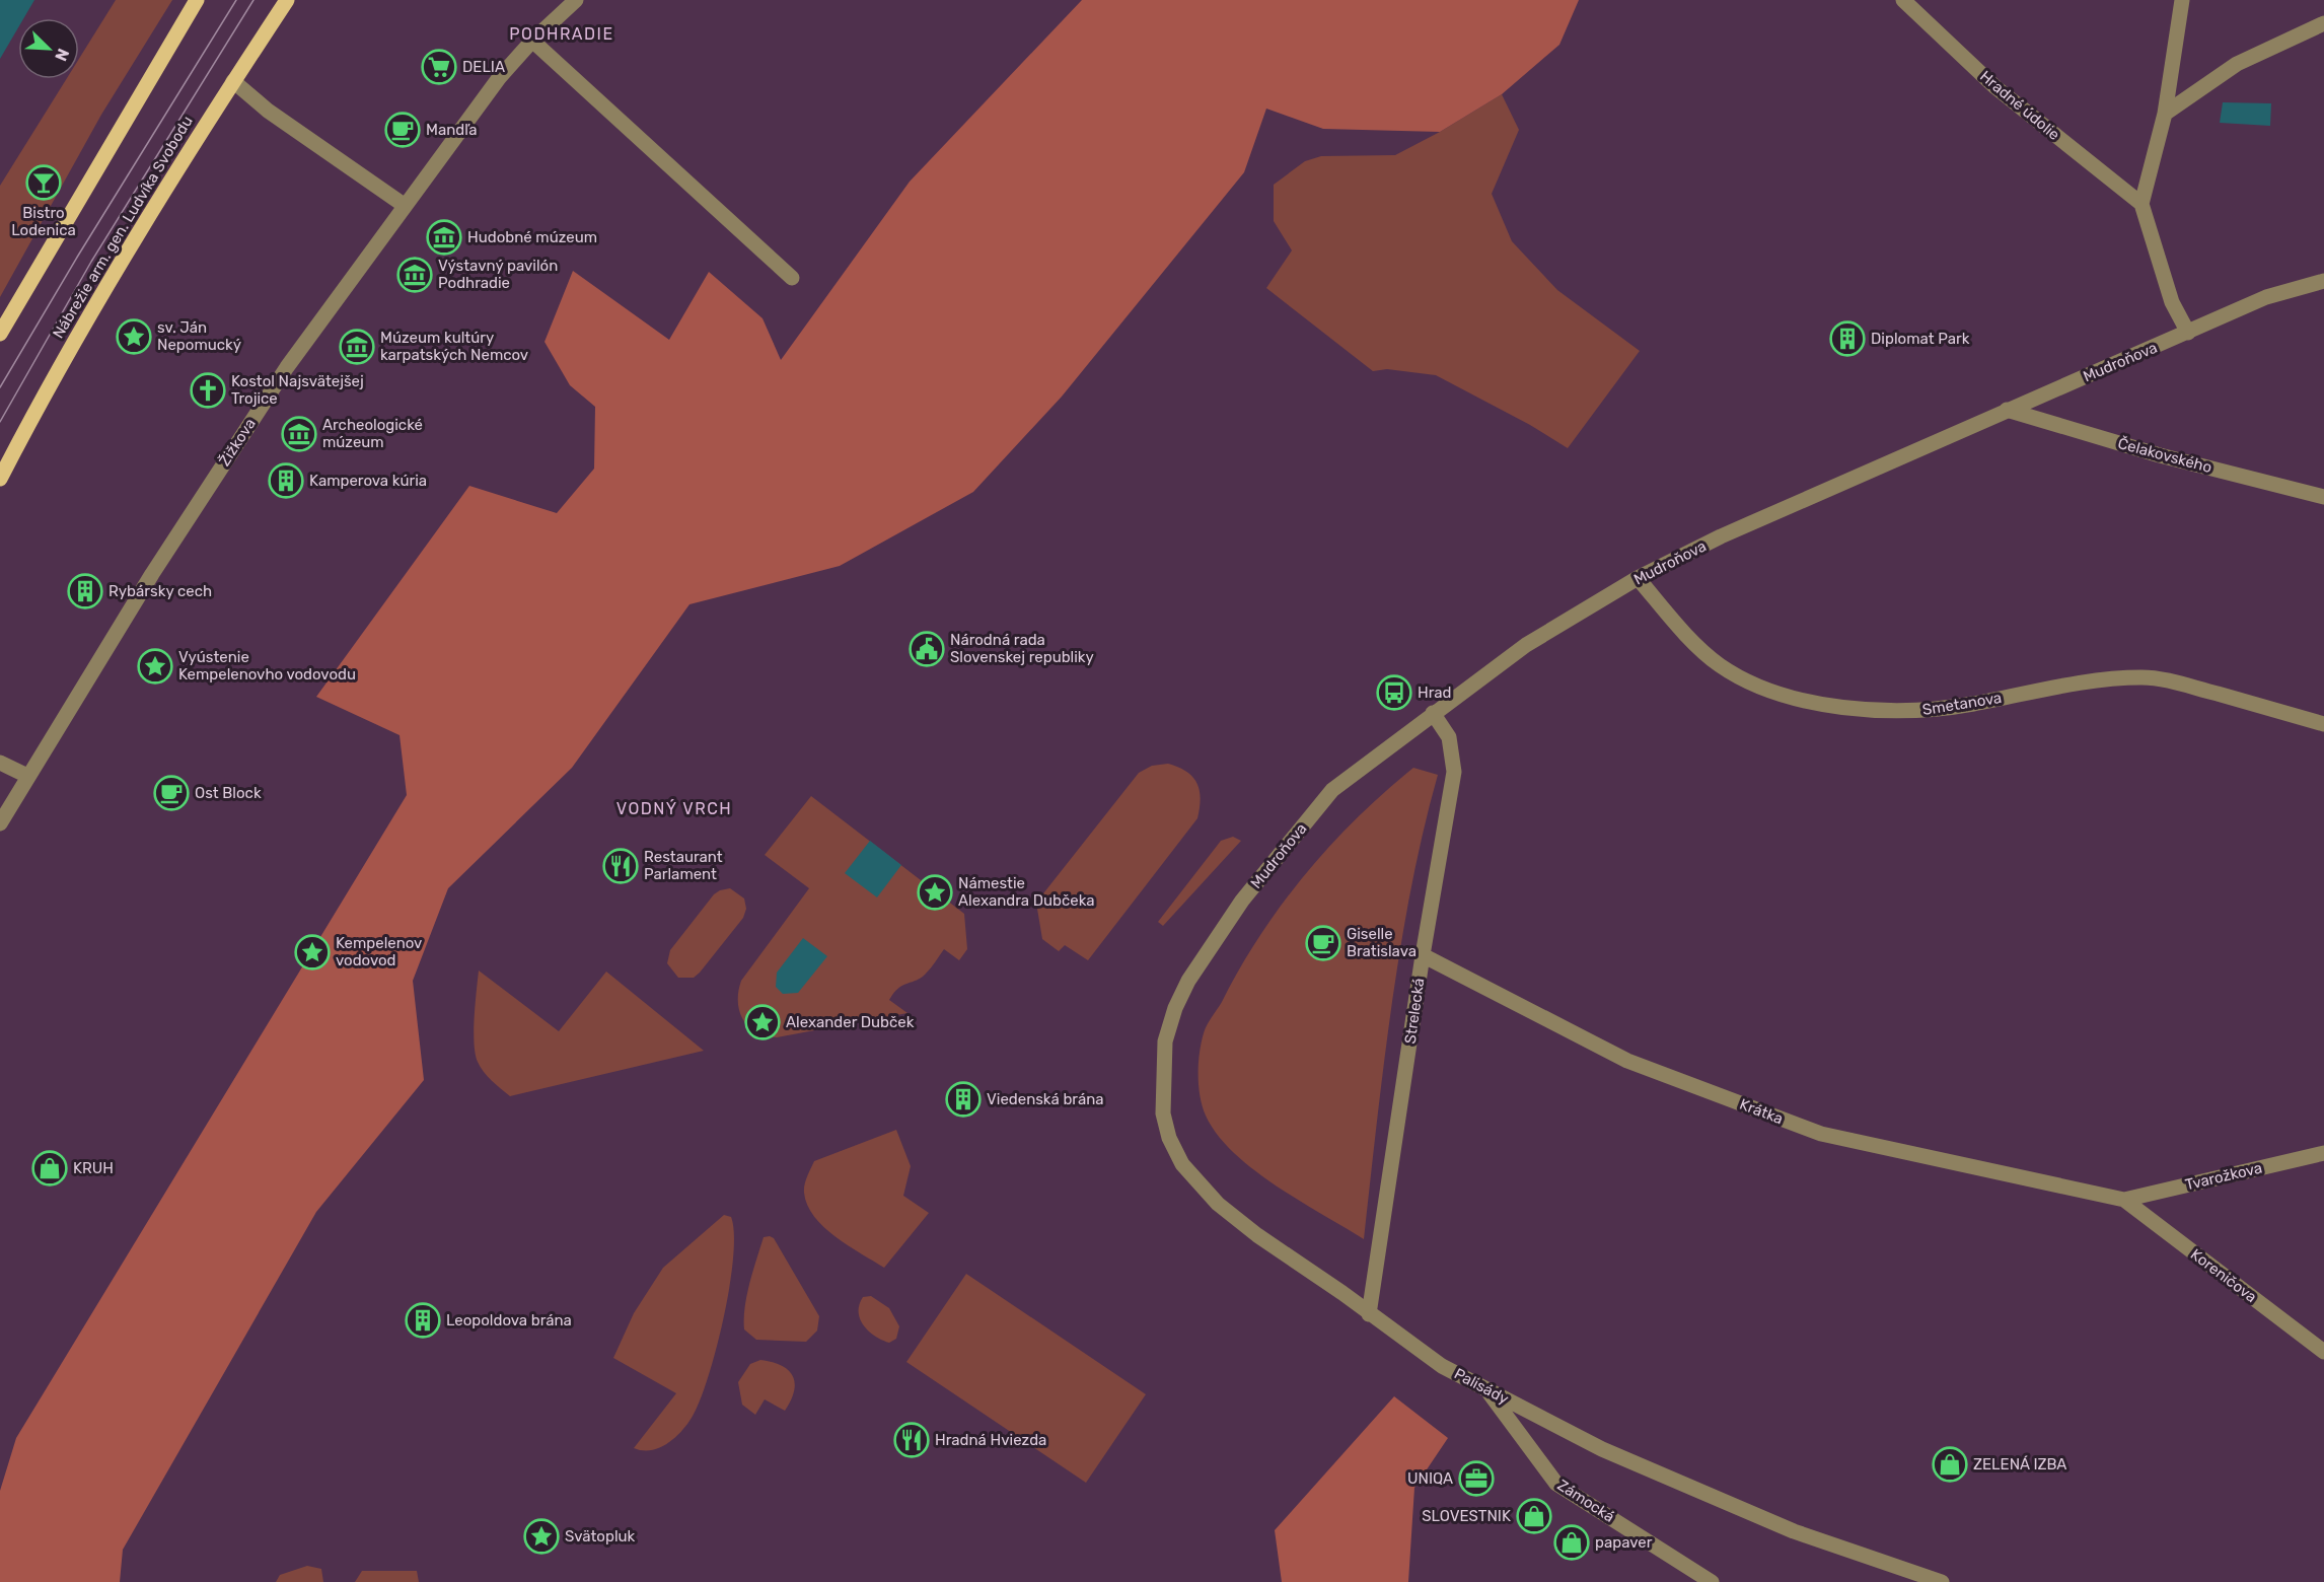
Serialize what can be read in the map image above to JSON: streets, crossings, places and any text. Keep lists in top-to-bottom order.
{
  "streets": {
    "main road": ["Nábrežie arm. gen. Ludvíka Svobodu"],
    "street": [
      "Hradné údolie",
      "Mudroňova",
      "Žižkova",
      "Čelakovského",
      "Smetanova",
      "Strelecká",
      "Krátka",
      "Tvarožkova",
      "Koreničova",
      "Palisády",
      "Zámocká"
    ]
  },
  "crossings": [
    ["Mudroňova", "Čelakovského"],
    ["Mudroňova", "Smetanova"],
    ["Mudroňova", "Strelecká"],
    ["Mudroňova", "Palisády"],
    ["Strelecká", "Krátka"],
    ["Strelecká", "Palisády"],
    ["Krátka", "Tvarožkova"],
    ["Krátka", "Koreničova"],
    ["Tvarožkova", "Koreničova"],
    ["Palisády", "Zámocká"]
  ],
  "districts": ["PODHRADIE", "VODNÝ VRCH"],
  "places": {
    "supermarket": ["DELIA"],
    "cafe": ["Mandľa", "Ost Block", "Giselle Bratislava"],
    "bar": ["Bistro Lodenica"],
    "museum": [
      "Hudobné múzeum",
      "Výstavný pavilón Podhradie",
      "Múzeum kultúry karpatských Nemcov",
      "Archeologické múzeum"
    ],
    "place": [
      "sv. Ján Nepomucký",
      "Vyústenie Kempelenovho vodovodu",
      "Námestie Alexandra Dubčeka",
      "Kempelenov vodovod",
      "Alexander Dubček",
      "Svätopluk"
    ],
    "building": [
      "Diplomat Park",
      "Kamperova kúria",
      "Rybársky cech",
      "Viedenská brána",
      "Leopoldova brána"
    ],
    "church": ["Kostol Najsvätejšej Trojice"],
    "public building": ["Národná rada Slovenskej republiky"],
    "bus stop": ["Hrad"],
    "restaurant": ["Restaurant Parlament", "Hradná Hviezda"],
    "shop": [
      "KRUH",
      "ZELENÁ IZBA",
      "SLOVESTNIK",
      "papaver"
    ],
    "office": ["UNIQA"]
  },
  "north": "bottom right"
}
